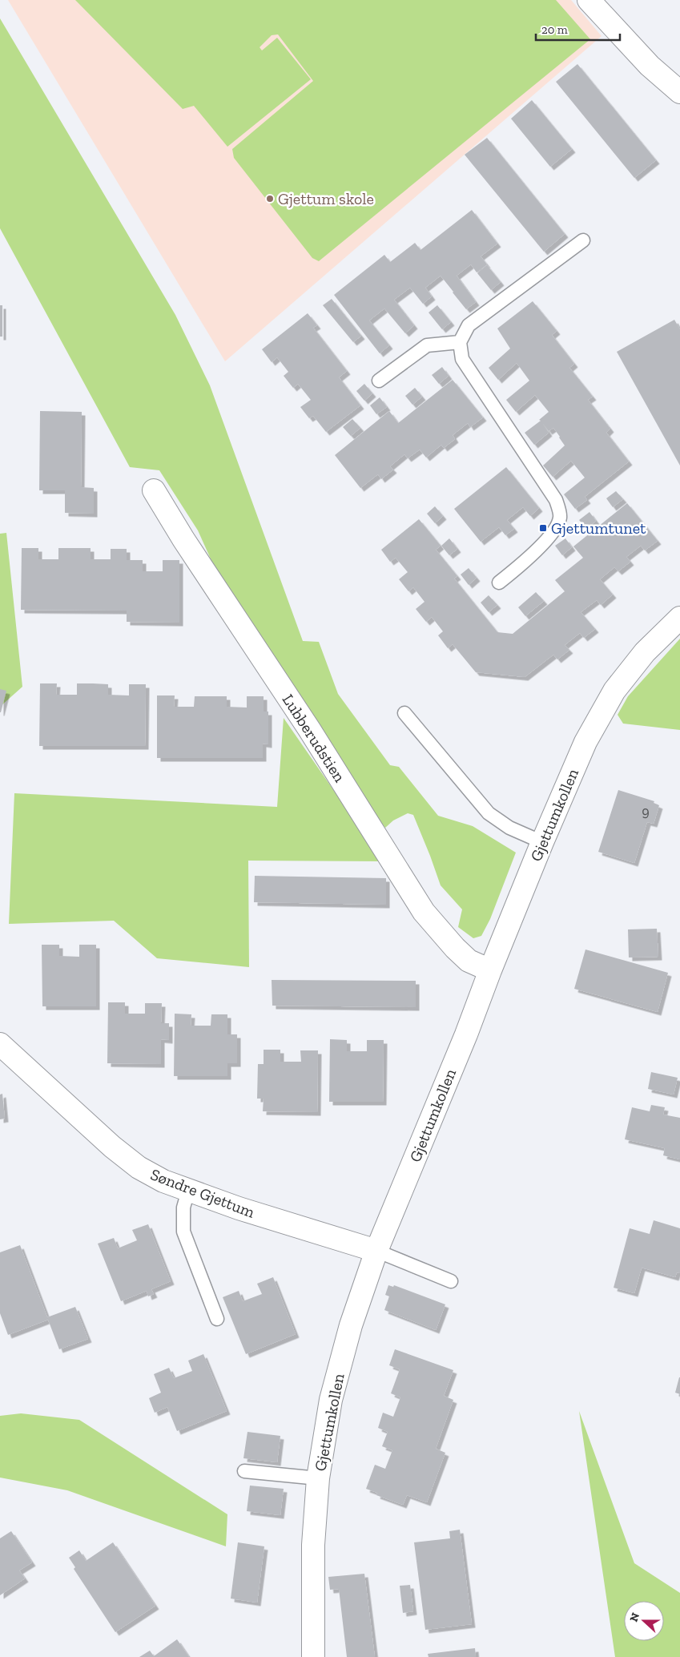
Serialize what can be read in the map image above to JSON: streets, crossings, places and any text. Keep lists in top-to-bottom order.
{
  "streets": {
    "street": ["Lubberudstien", "Gjettumkollen", "Søndre Gjettum"]
  },
  "crossings": [
    ["Lubberudstien", "Gjettumkollen"],
    ["Gjettumkollen", "Søndre Gjettum"]
  ],
  "places": {
    "other": ["Gjettum skole"],
    "transit": ["Gjettumtunet"]
  },
  "house_numbers": ["9"],
  "scale_bar": "20 m",
  "north": "left"
}
